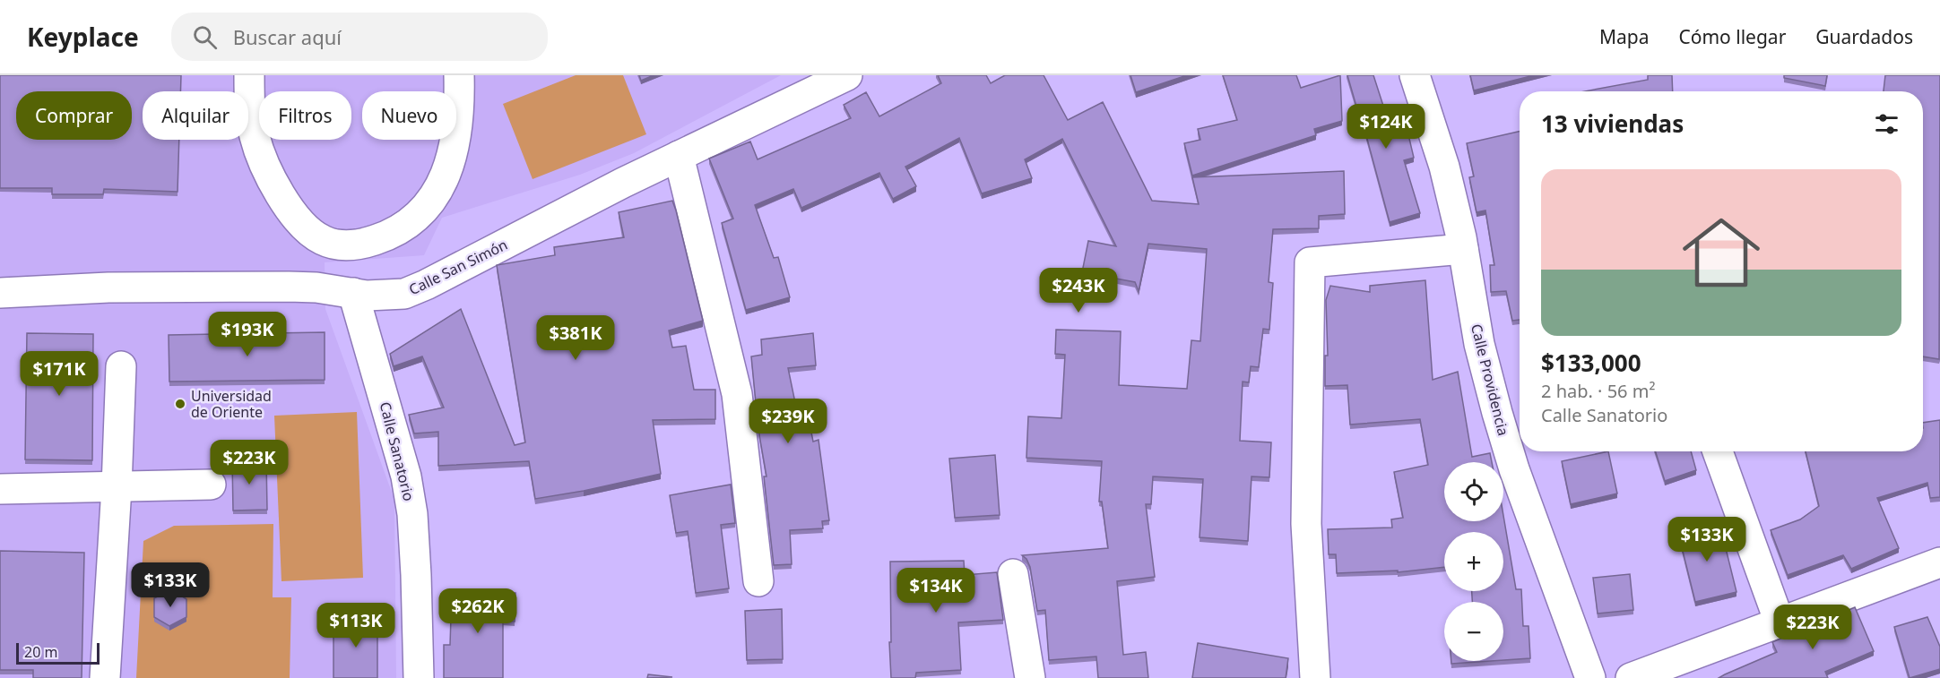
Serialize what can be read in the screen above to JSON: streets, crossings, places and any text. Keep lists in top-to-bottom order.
{
  "streets": {
    "street": ["Calle San Simón", "Calle Providencia", "Calle Sanatorio"]
  },
  "crossings": [
    ["Calle San Simón", "Calle Sanatorio"]
  ],
  "places": ["Universidad de Oriente"],
  "scale_bar": "20 m",
  "page": {
    "header": "Keyplace",
    "search": "Buscar aquí",
    "nav": ["Mapa", "Cómo llegar", "Guardados"],
    "chip": [
      "Comprar",
      "Alquilar",
      "Filtros",
      "Nuevo"
    ],
    "heading": "13 viviendas",
    "price": [
      "$124K",
      "$243K",
      "$193K",
      "$381K",
      "$171K",
      "$239K",
      "$223K",
      "$133K",
      "$133K",
      "$134K",
      "$262K",
      "$113K",
      "$223K"
    ],
    "list": [
      {
        "name": "$133,000",
        "note": "2 hab. · 56 m² · Calle Sanatorio"
      }
    ],
    "map_buttons": ["+", "−"],
    "scale": "20 m"
  }
}
